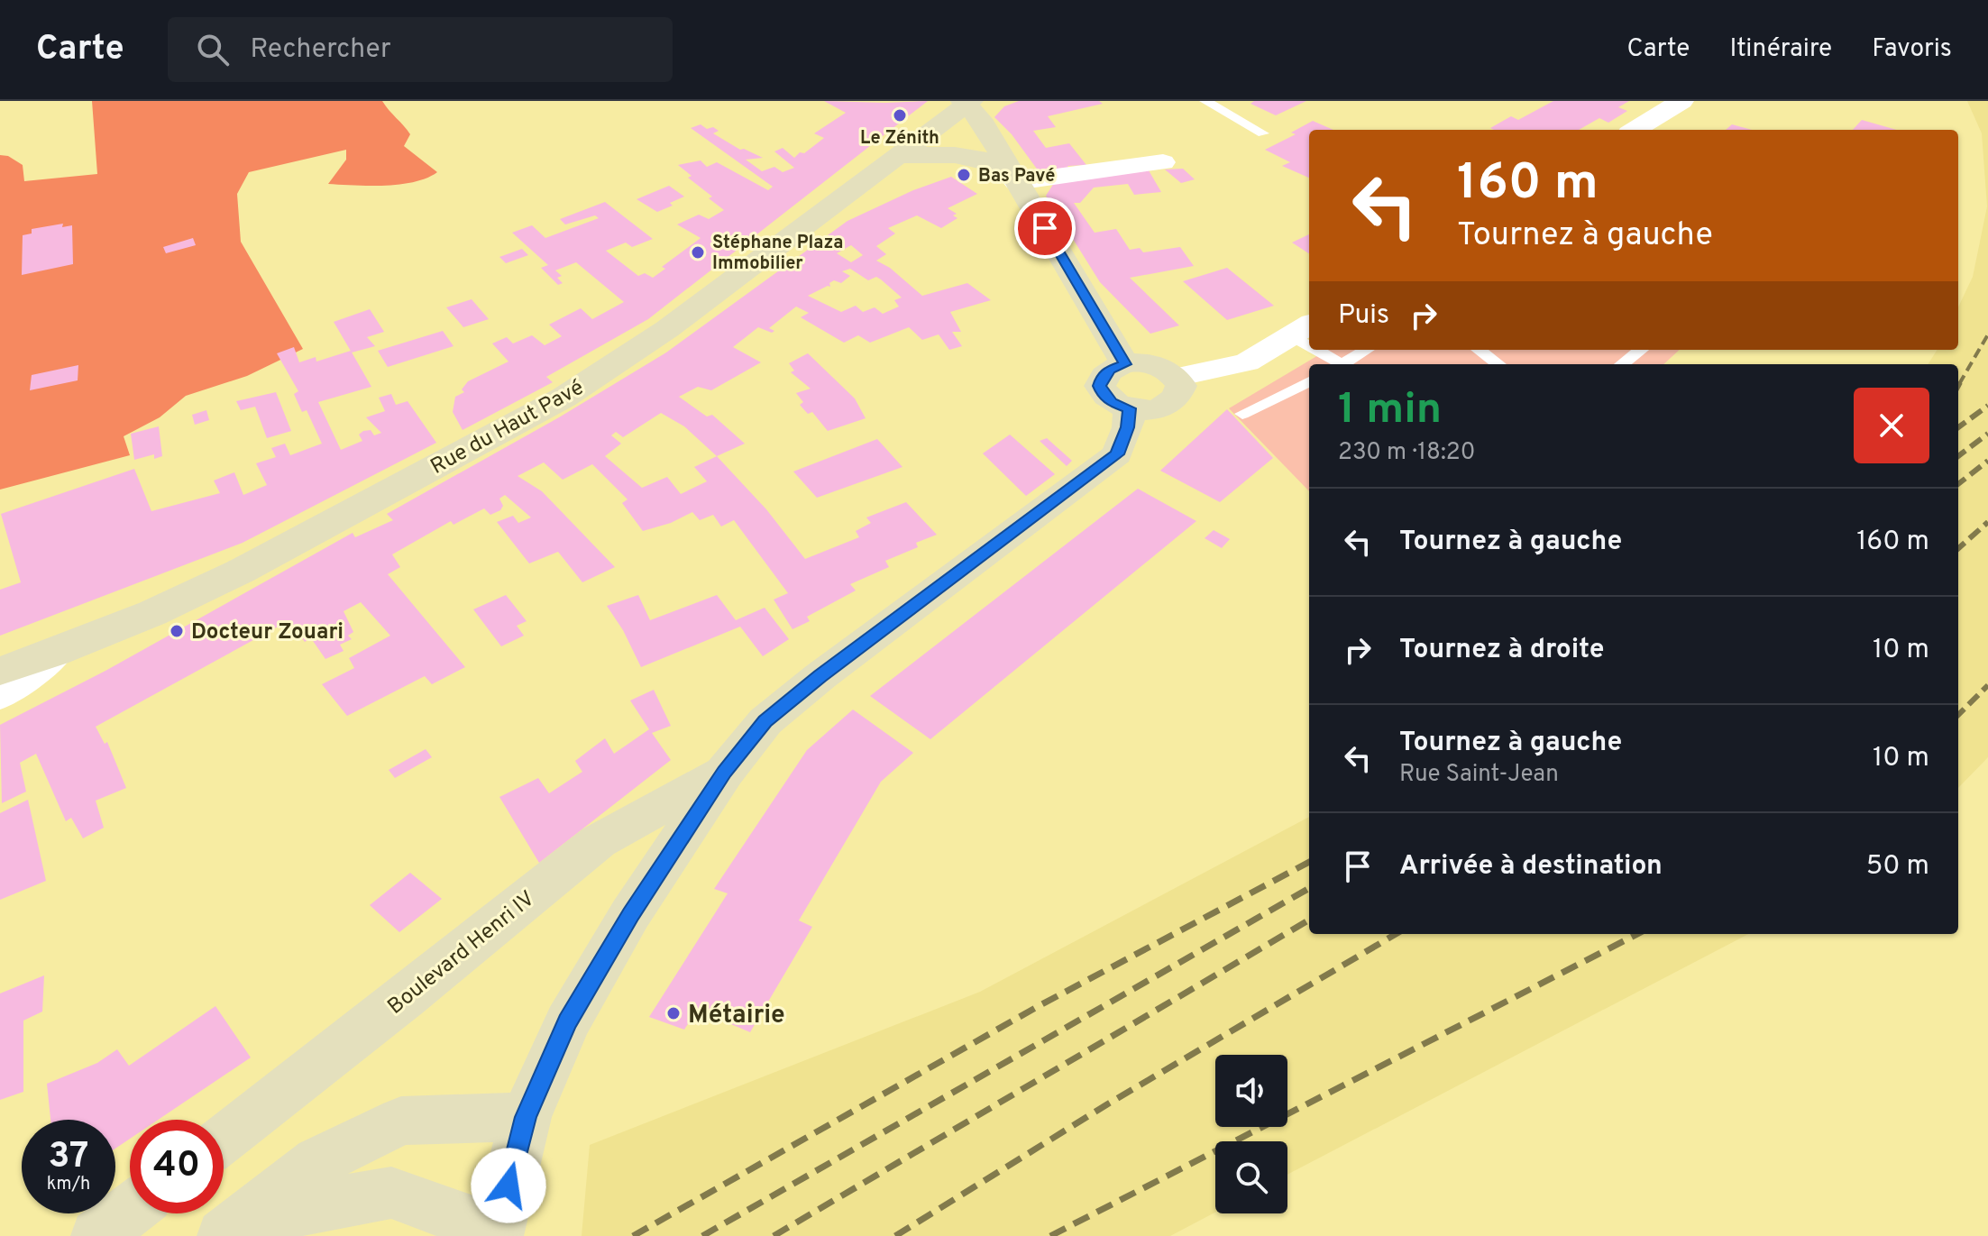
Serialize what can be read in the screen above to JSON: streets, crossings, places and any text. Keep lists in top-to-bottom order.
{
  "streets": {
    "street": ["Rue du Haut Pavé", "Boulevard Henri IV"]
  },
  "places": [
    "Le Zénith",
    "Bas Pavé",
    "Stéphane Plaza Immobilier",
    "Docteur Zouari",
    "Métairie"
  ],
  "page": {
    "header": "Carte",
    "search": "Rechercher",
    "nav": ["Carte", "Itinéraire", "Favoris"],
    "turn": ["160 m", "Tournez à gauche"],
    "then": "Puis",
    "heading": ["1 min", "230 m · 18:20"],
    "list": [
      {
        "name": "Tournez à gauche",
        "value": "160 m"
      },
      {
        "name": "Tournez à droite",
        "value": "10 m"
      },
      {
        "name": "Tournez à gauche",
        "note": "Rue Saint-Jean",
        "value": "10 m"
      },
      {
        "name": "Arrivée à destination",
        "value": "50 m"
      }
    ],
    "speed": "37 km/h",
    "limit": "40"
  }
}
